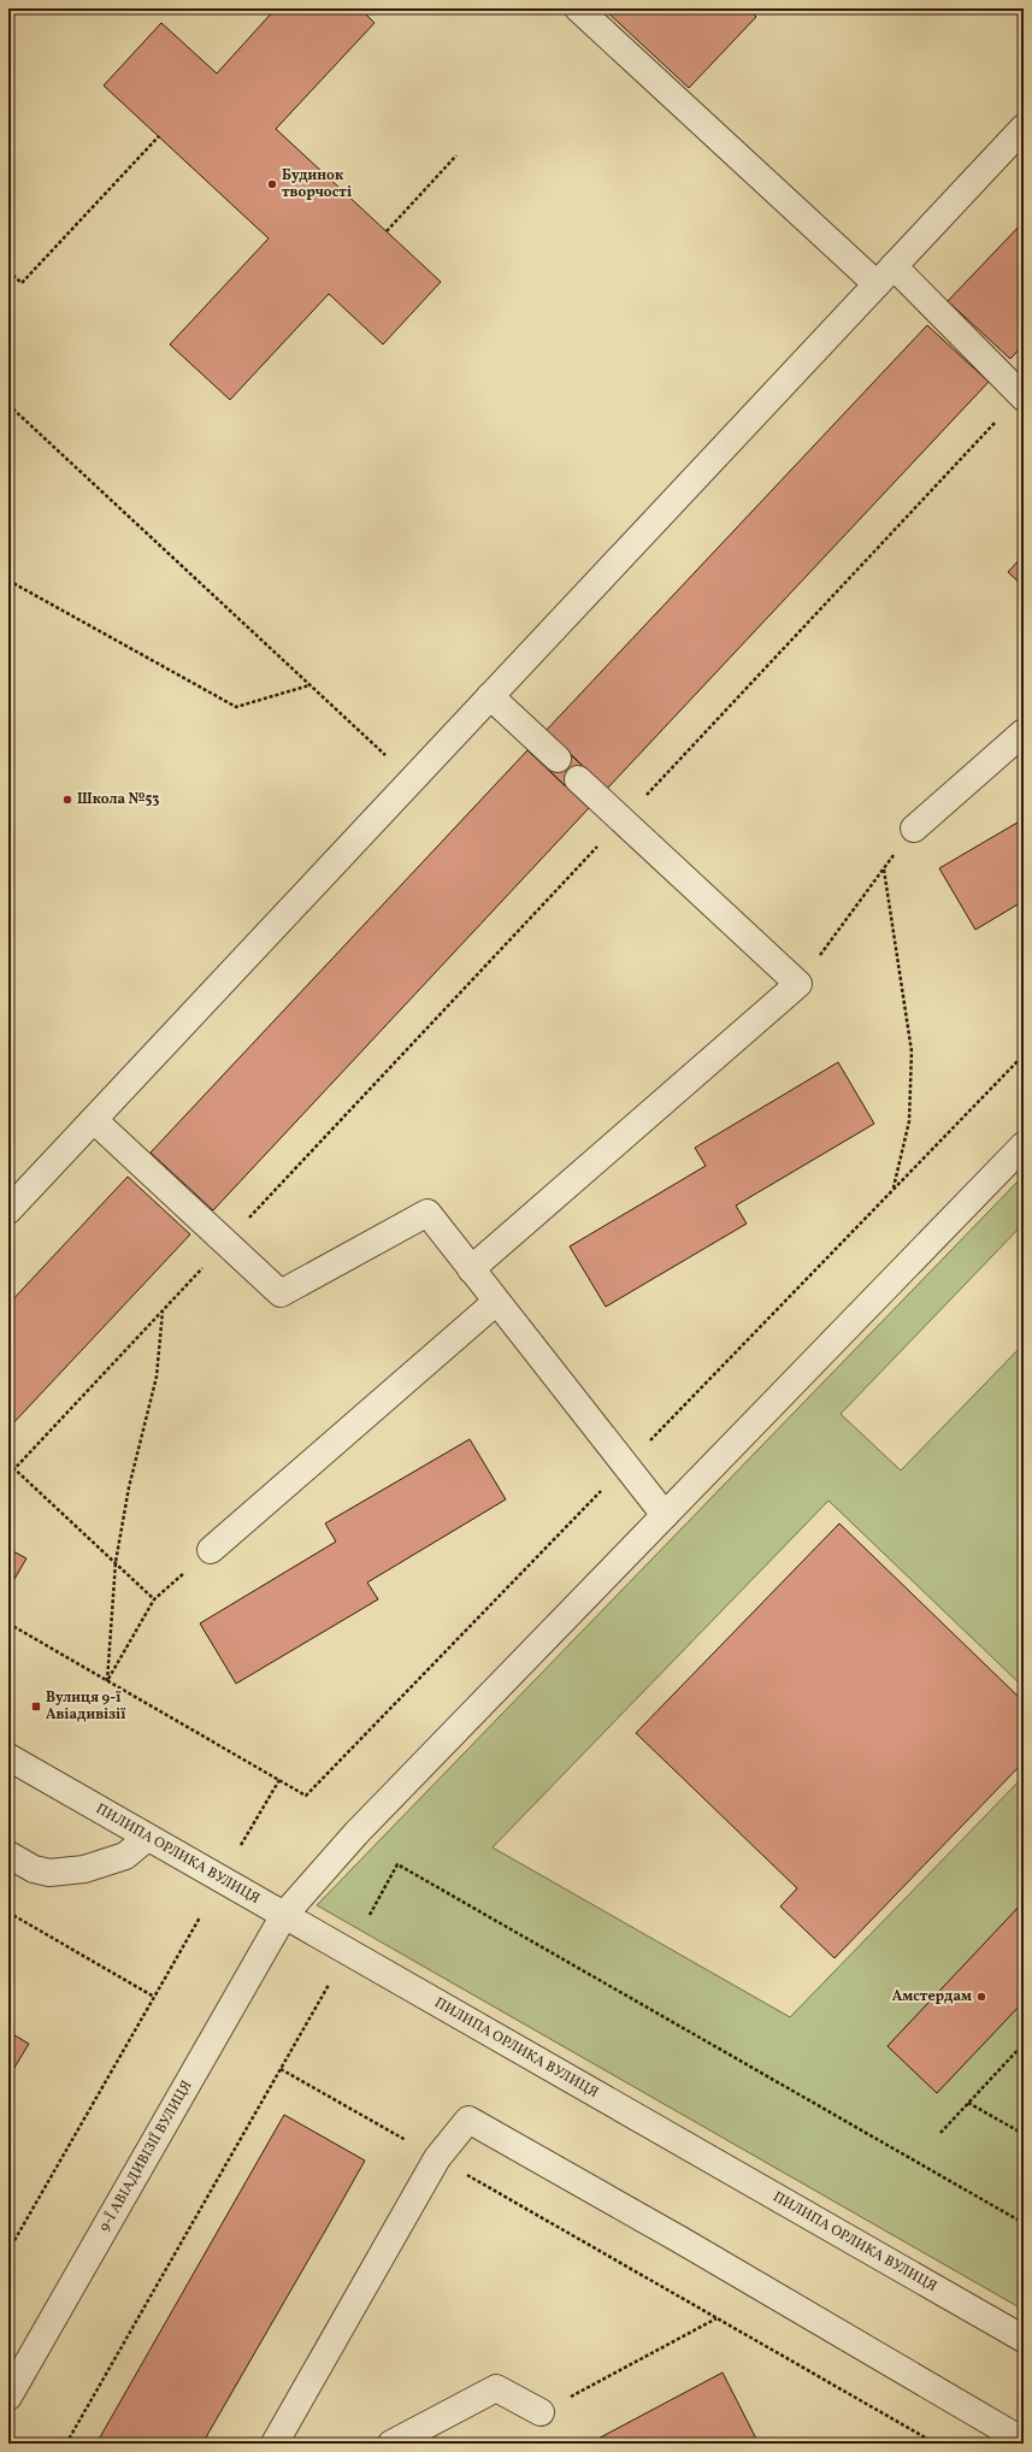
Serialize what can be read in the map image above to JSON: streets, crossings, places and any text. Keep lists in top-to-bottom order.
{
  "streets": {
    "street": ["ПИЛИПА ОРЛИКА ВУЛИЦЯ", "9-Ї АВІАДИВІЗІЇ ВУЛИЦЯ"]
  },
  "crossings": [
    ["ПИЛИПА ОРЛИКА ВУЛИЦЯ", "9-Ї АВІАДИВІЗІЇ ВУЛИЦЯ"]
  ],
  "places": {
    "other": ["Будинок творчості", "Школа №53", "Амстердам"],
    "transit": ["Вулиця 9-ї Авіадивізії"]
  }
}
